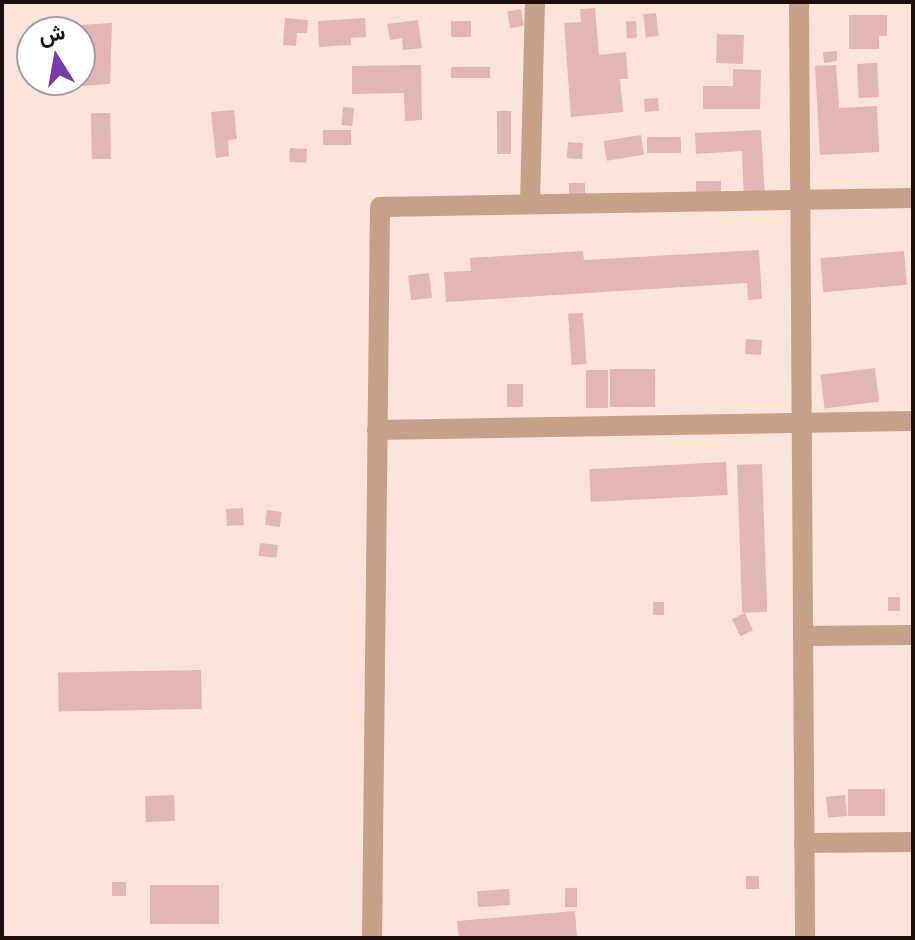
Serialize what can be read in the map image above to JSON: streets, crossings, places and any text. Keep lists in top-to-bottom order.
{
  "north": "top"
}
